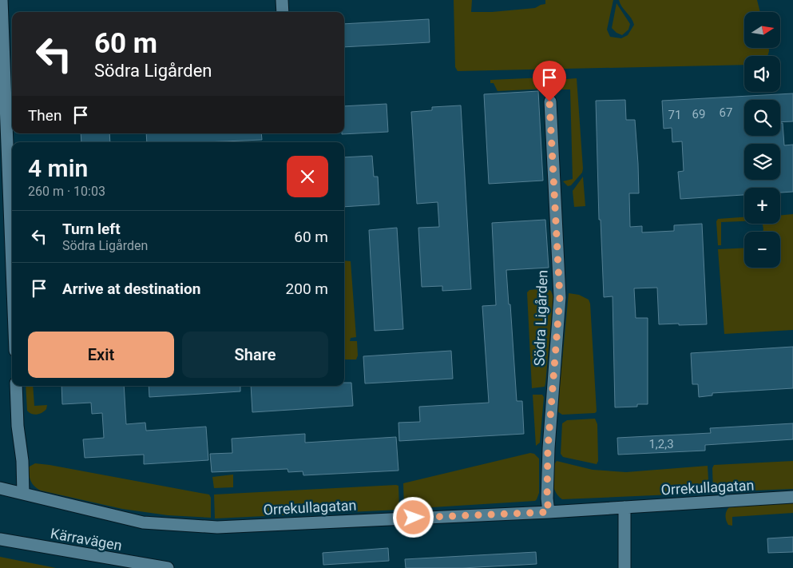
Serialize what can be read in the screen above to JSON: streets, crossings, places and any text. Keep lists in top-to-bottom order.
{
  "streets": {
    "street": ["Södra Ligården", "Orrekullagatan", "Kärravägen"]
  },
  "crossings": [
    ["Södra Ligården", "Orrekullagatan"]
  ],
  "house_numbers": [
    "67",
    "69",
    "71",
    "1,2,3"
  ],
  "north": "right",
  "page": {
    "map_buttons": ["+", "−"],
    "turn": ["60 m", "Södra Ligården"],
    "then": "Then",
    "heading": ["4 min", "260 m · 10:03"],
    "list": [
      {
        "name": "Turn left",
        "note": "Södra Ligården",
        "value": "60 m"
      },
      {
        "name": "Arrive at destination",
        "value": "200 m"
      }
    ],
    "buttons": ["Exit", "Share"]
  }
}
